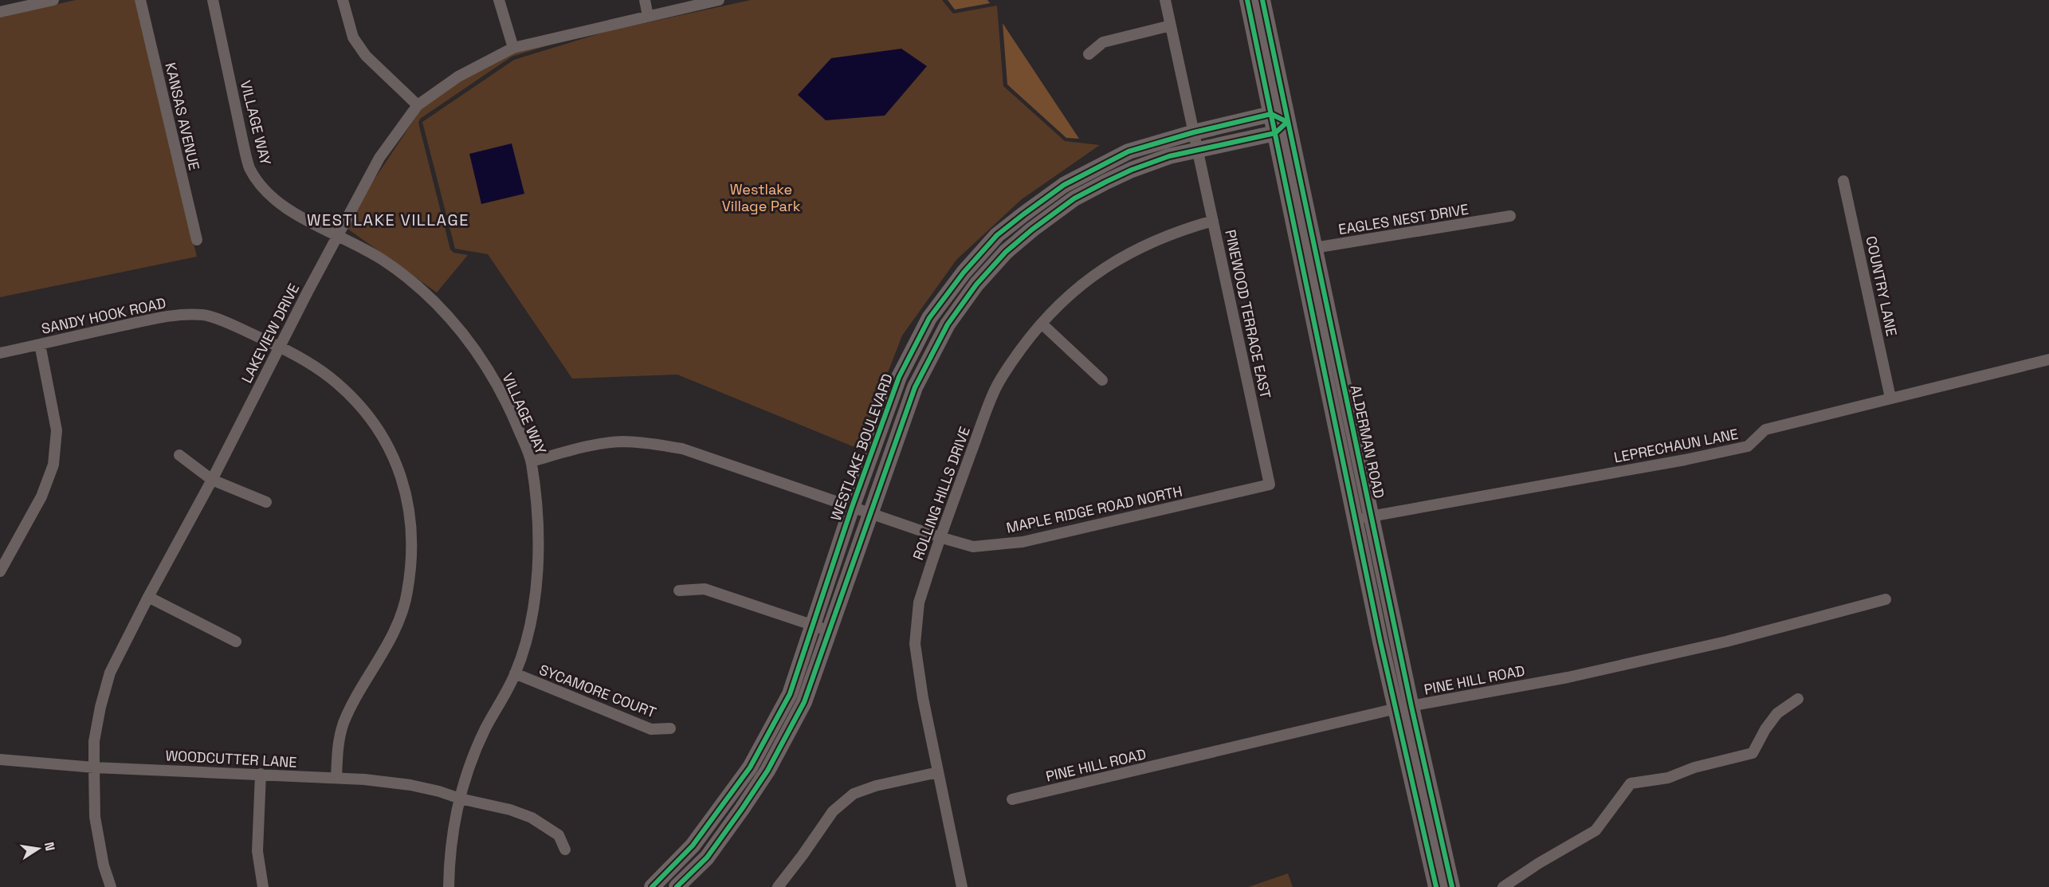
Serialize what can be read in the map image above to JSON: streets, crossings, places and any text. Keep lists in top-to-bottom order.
{
  "streets": {
    "street": [
      "KANSAS AVENUE",
      "VILLAGE WAY",
      "EAGLES NEST DRIVE",
      "COUNTRY LANE",
      "PINEWOOD TERRACE EAST",
      "SANDY HOOK ROAD",
      "LAKEVIEW DRIVE",
      "ALDERMAN ROAD",
      "LEPRECHAUN LANE",
      "WESTLAKE BOULEVARD",
      "ROLLING HILLS DRIVE",
      "MAPLE RIDGE ROAD NORTH",
      "PINE HILL ROAD",
      "SYCAMORE COURT",
      "WOODCUTTER LANE"
    ]
  },
  "crossings": [
    ["VILLAGE WAY", "LAKEVIEW DRIVE"],
    ["VILLAGE WAY", "MAPLE RIDGE ROAD NORTH"],
    ["VILLAGE WAY", "SYCAMORE COURT"],
    ["VILLAGE WAY", "WOODCUTTER LANE"],
    ["EAGLES NEST DRIVE", "ALDERMAN ROAD"],
    ["COUNTRY LANE", "LEPRECHAUN LANE"],
    ["PINEWOOD TERRACE EAST", "WESTLAKE BOULEVARD"],
    ["PINEWOOD TERRACE EAST", "ROLLING HILLS DRIVE"],
    ["PINEWOOD TERRACE EAST", "MAPLE RIDGE ROAD NORTH"],
    ["SANDY HOOK ROAD", "LAKEVIEW DRIVE"],
    ["SANDY HOOK ROAD", "WOODCUTTER LANE"],
    ["LAKEVIEW DRIVE", "WOODCUTTER LANE"],
    ["ALDERMAN ROAD", "LEPRECHAUN LANE"],
    ["ALDERMAN ROAD", "WESTLAKE BOULEVARD"],
    ["ALDERMAN ROAD", "PINE HILL ROAD"],
    ["WESTLAKE BOULEVARD", "MAPLE RIDGE ROAD NORTH"],
    ["ROLLING HILLS DRIVE", "MAPLE RIDGE ROAD NORTH"]
  ],
  "districts": ["WESTLAKE VILLAGE"],
  "parks": ["Westlake Village Park"],
  "north": "right"
}
